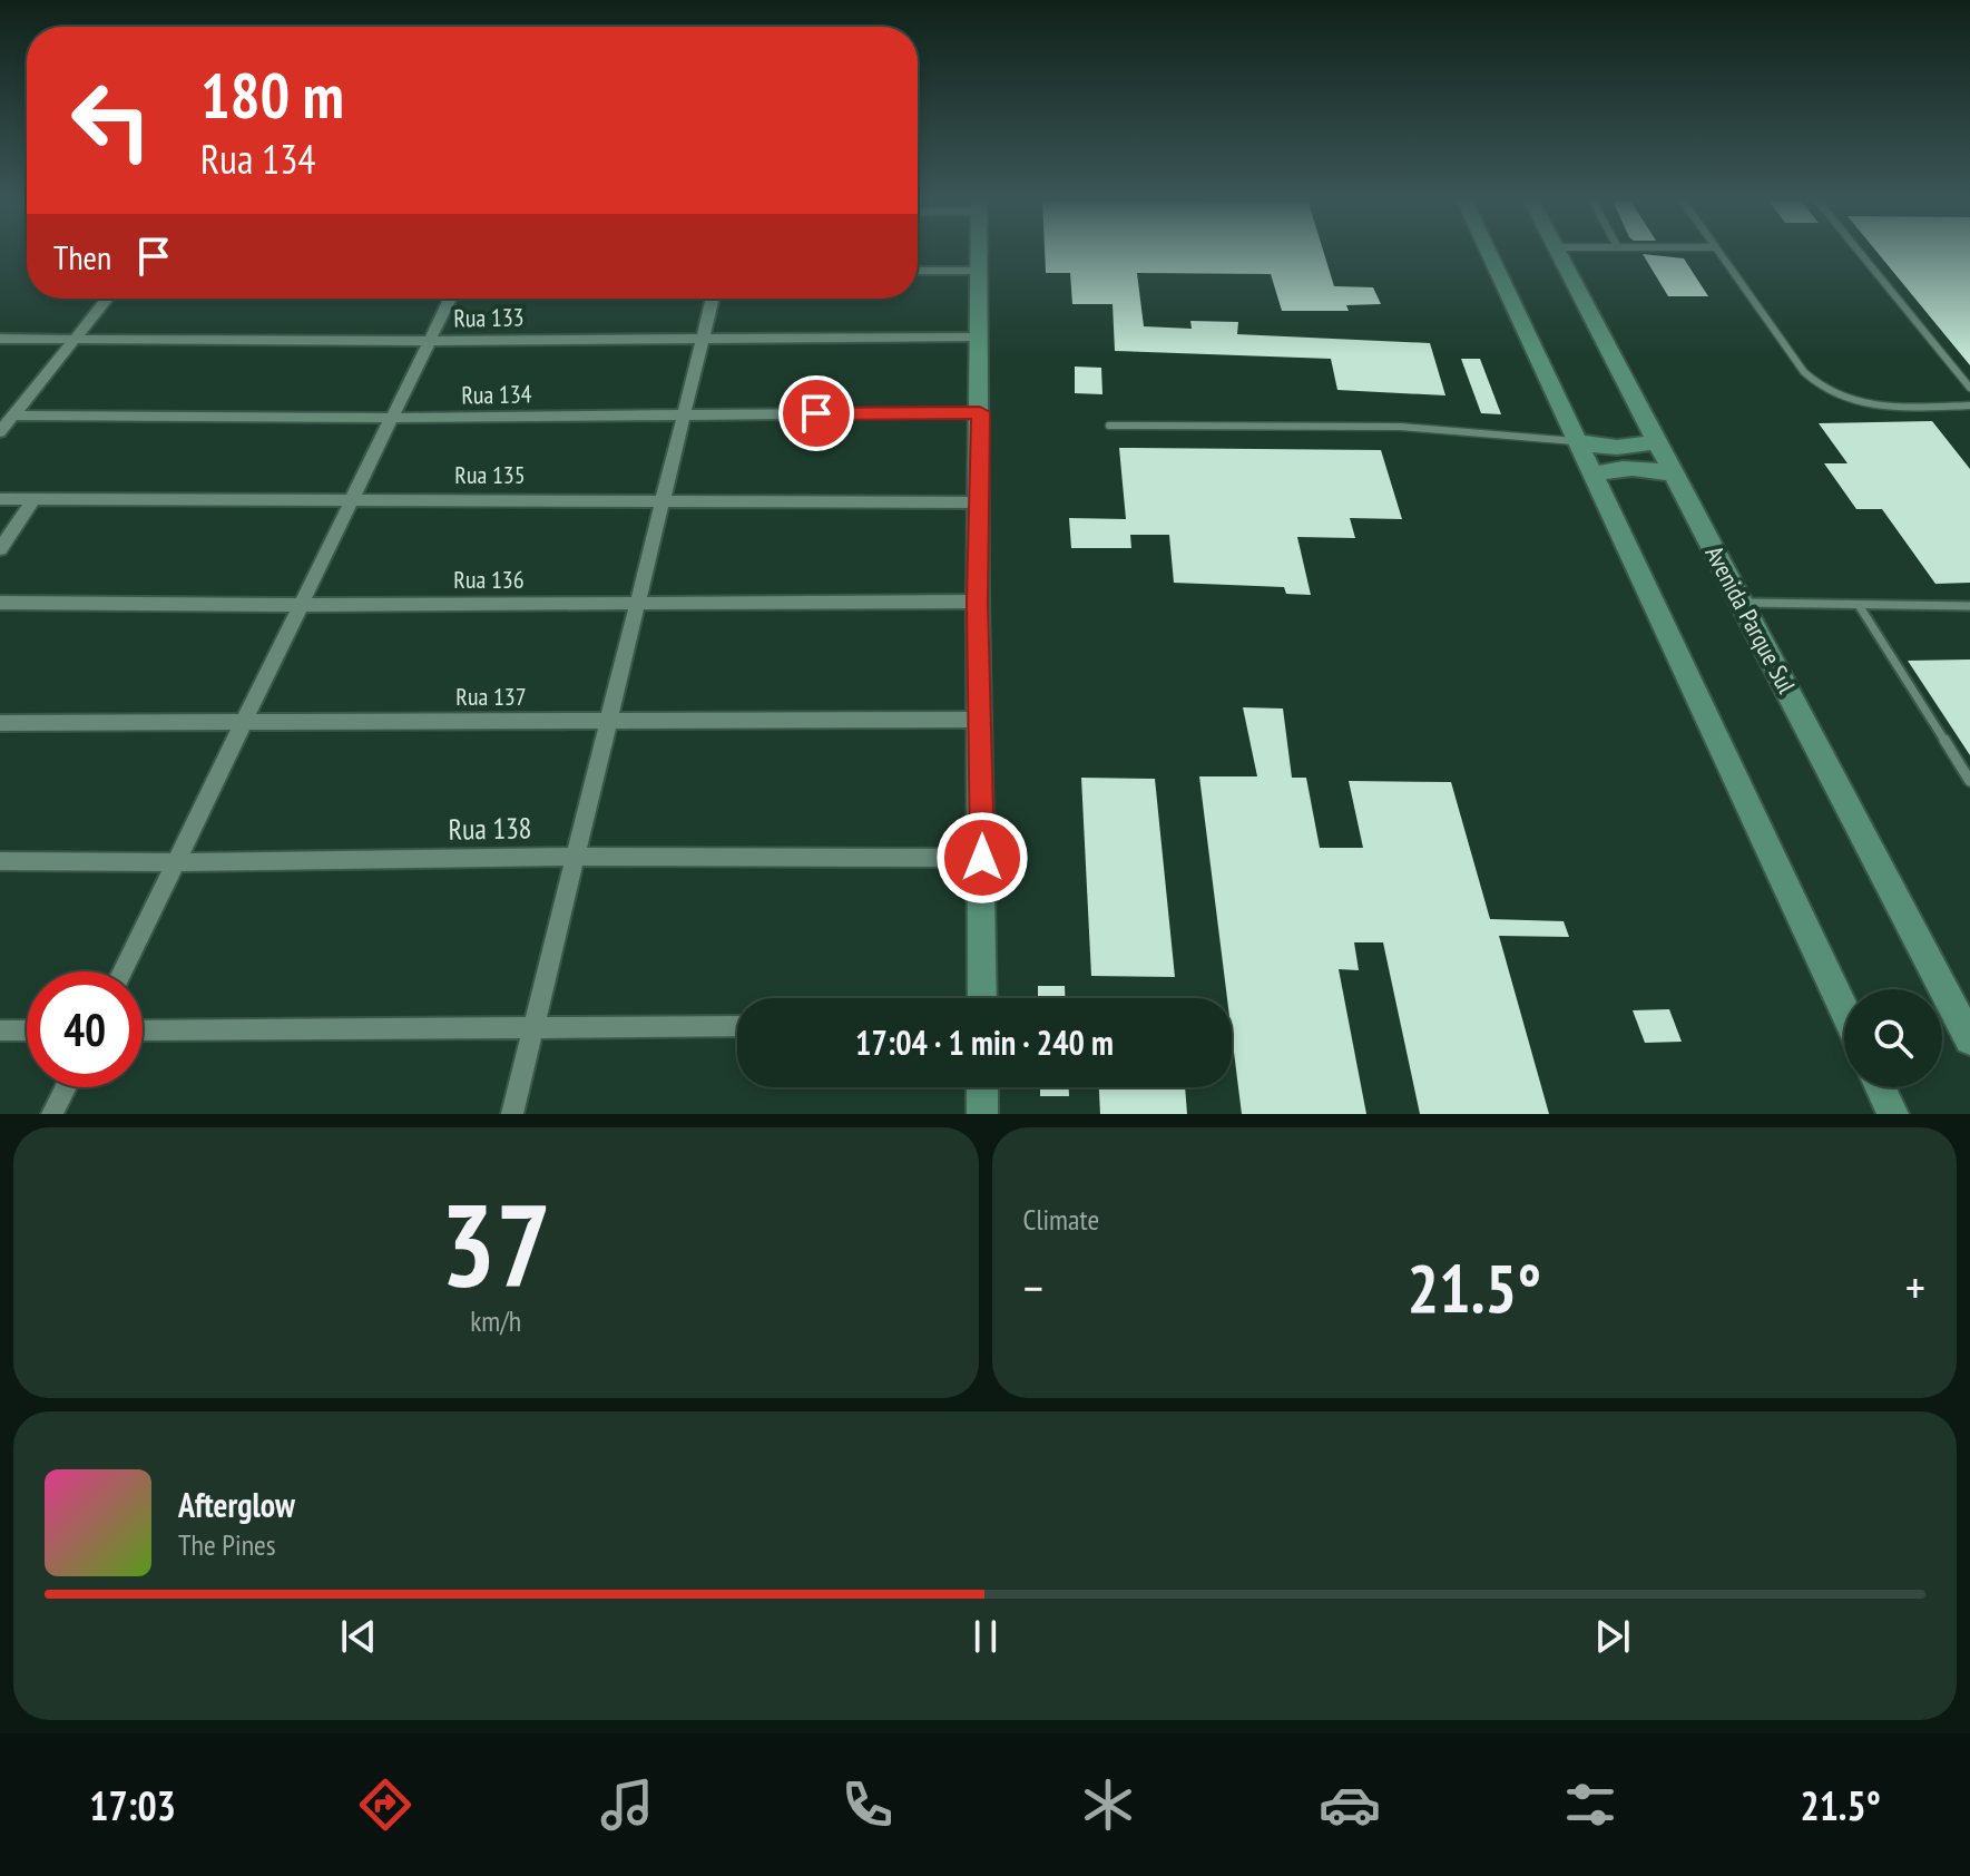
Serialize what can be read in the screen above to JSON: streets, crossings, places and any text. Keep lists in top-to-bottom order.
{
  "streets": {
    "street": [
      "Rua 133",
      "Rua 134",
      "Rua 135",
      "Rua 136",
      "Avenida Parque Sul",
      "Rua 137",
      "Rua 138"
    ]
  },
  "page": {
    "turn": ["180 m", "Rua 134"],
    "then": "Then",
    "limit": "40",
    "trip": "17:04 · 1 min · 240 m",
    "tile": [
      ["37", "km/h"],
      "Climate"
    ],
    "heat": ["−", "21.5°", "+"],
    "song": ["Afterglow", "The Pines"],
    "tabs": ["17:03", "21.5°"]
  }
}
